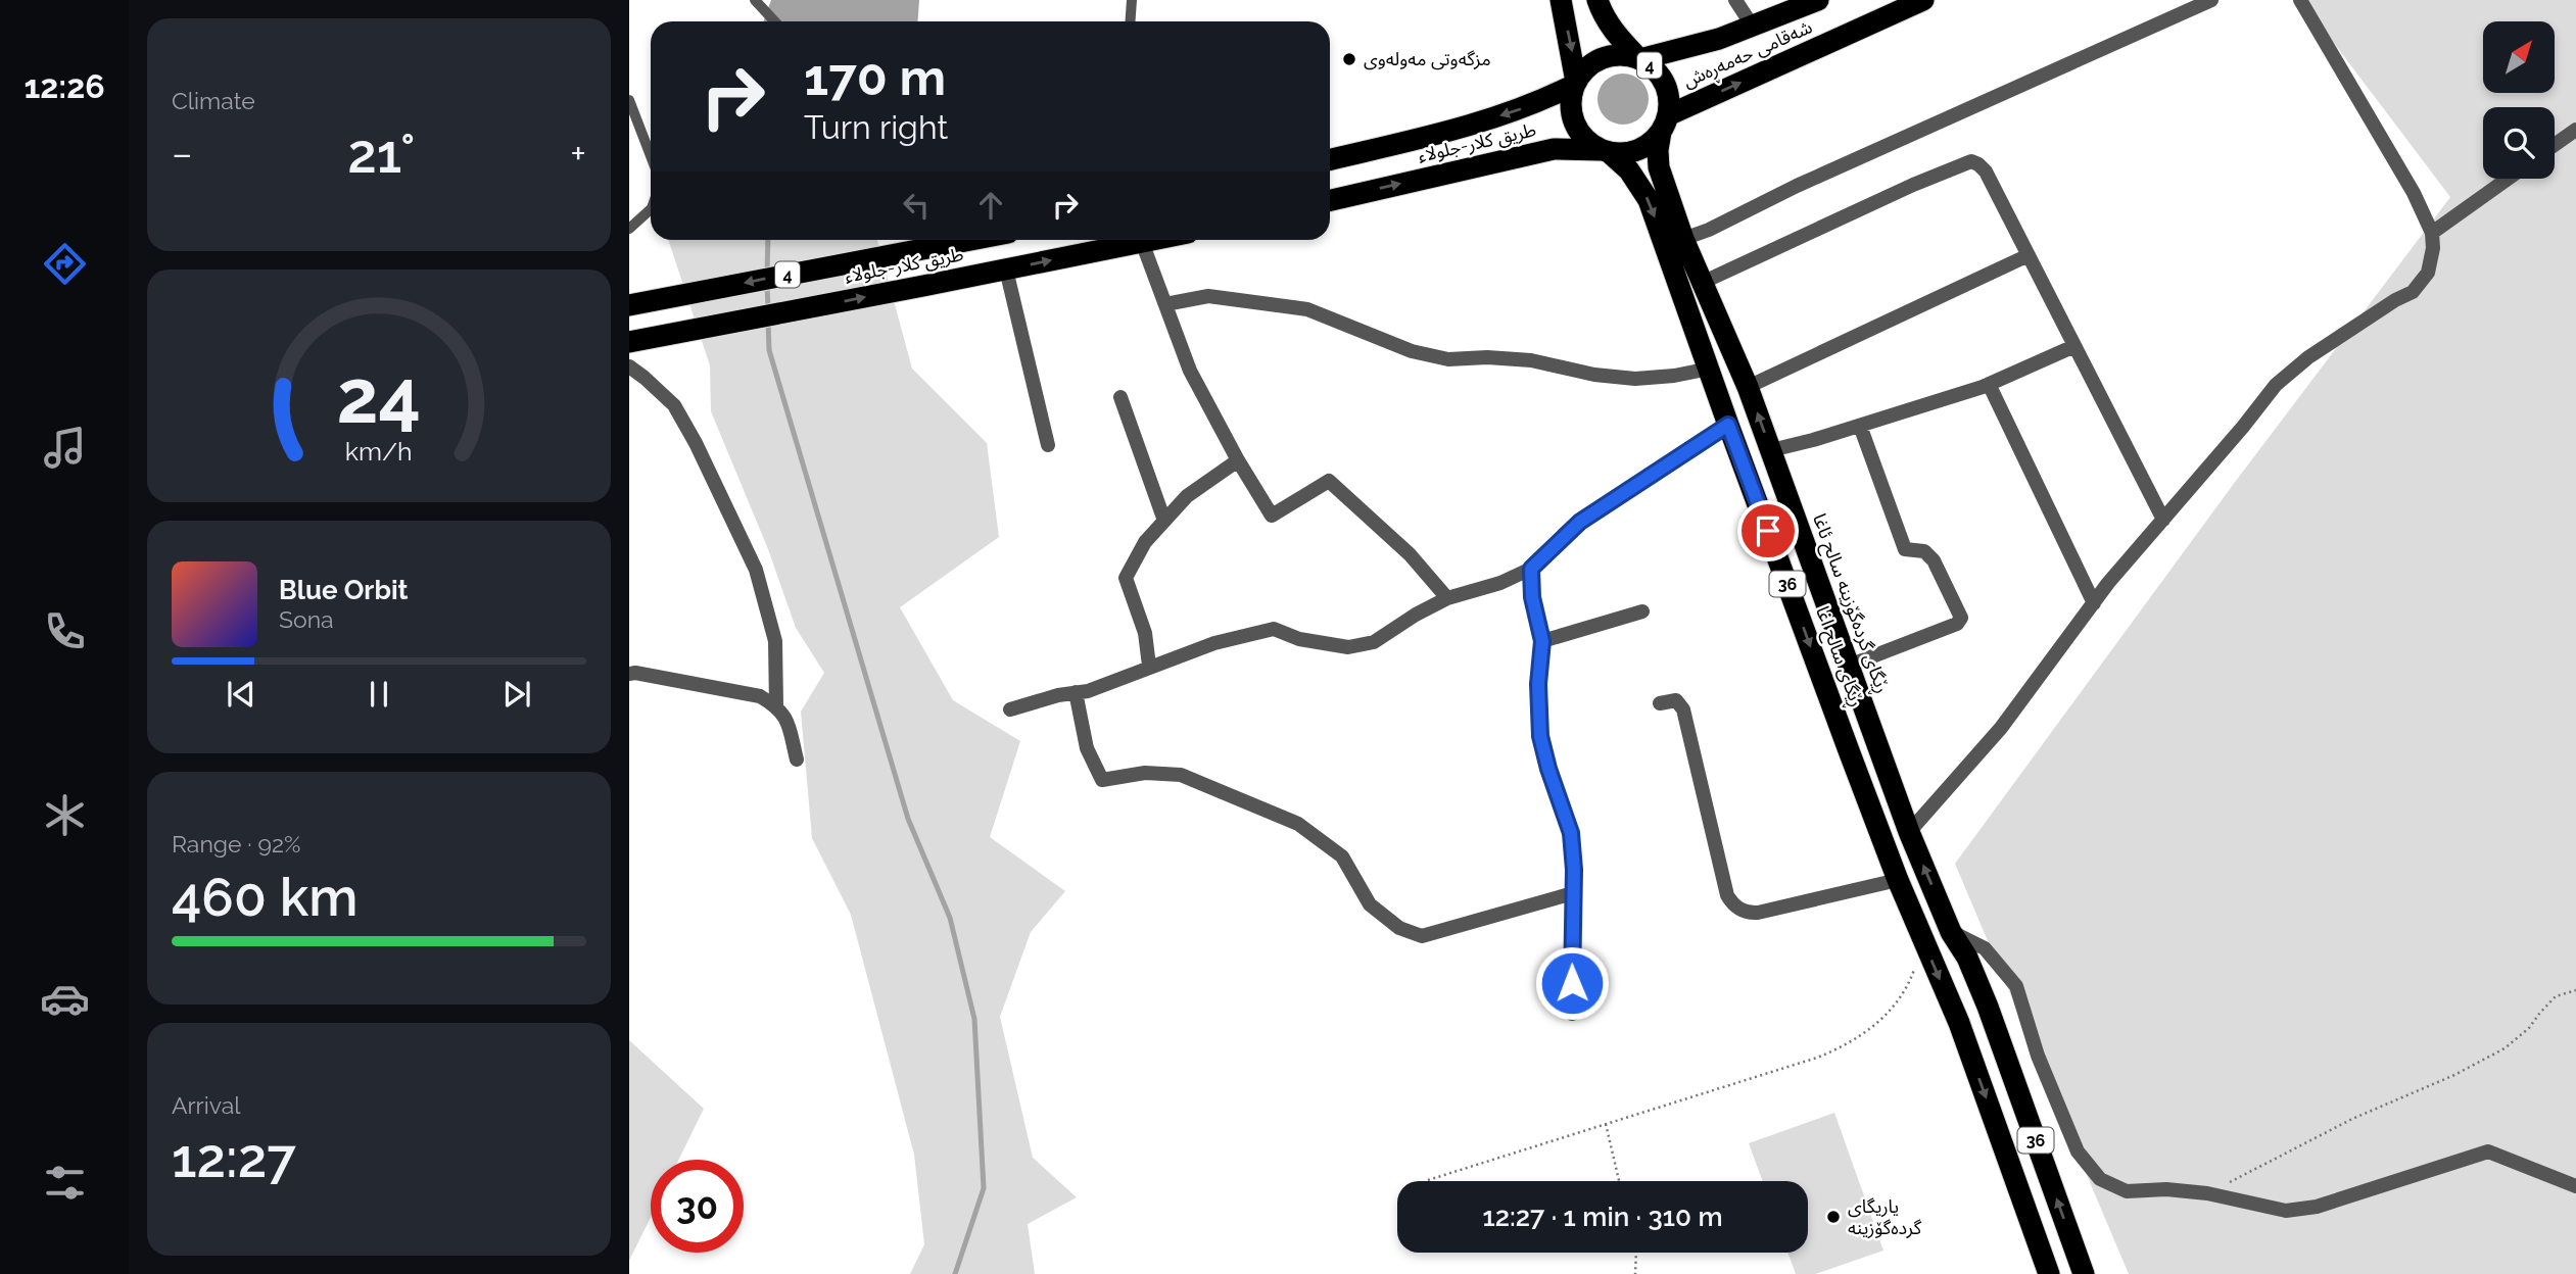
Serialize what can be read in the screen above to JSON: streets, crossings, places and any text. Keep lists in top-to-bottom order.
{
  "streets": {
    "highway": [
      "شەقامی حەمەڕەش",
      "4",
      "طريق كلار-جلولاء",
      "36",
      "ڕێگای گردەگۆزینە سالح ئاغا",
      "ڕێگای سالح اغا"
    ]
  },
  "crossings": [
    ["شەقامی حەمەڕەش", "4"],
    ["شەقامی حەمەڕەش", "طريق كلار-جلولاء"],
    ["شەقامی حەمەڕەش", "ڕێگای گردەگۆزینە سالح ئاغا"],
    ["شەقامی حەمەڕەش", "ڕێگای سالح اغا"],
    ["4", "طريق كلار-جلولاء"],
    ["4", "ڕێگای گردەگۆزینە سالح ئاغا"],
    ["4", "ڕێگای سالح اغا"],
    ["طريق كلار-جلولاء", "ڕێگای گردەگۆزینە سالح ئاغا"],
    ["طريق كلار-جلولاء", "ڕێگای سالح اغا"],
    ["ڕێگای گردەگۆزینە سالح ئاغا", "ڕێگای سالح اغا"]
  ],
  "one_way": ["ڕێگای گردەگۆزینە سالح ئاغا", "ڕێگای سالح اغا"],
  "places": ["مزگەوتی مەولەوی", "یاریگای گردەگۆزینە"],
  "north": "top right",
  "page": {
    "tabs": "12:26",
    "tile": [
      "Climate",
      ["Range · 92%", "460 km"],
      ["Arrival", "12:27"]
    ],
    "turn": ["170 m", "Turn right"],
    "heat": ["−", "21°", "+"],
    "song": ["Blue Orbit", "Sona"],
    "limit": "30",
    "trip": "12:27 · 1 min · 310 m",
    "gauge": ["24", "km/h"]
  }
}
